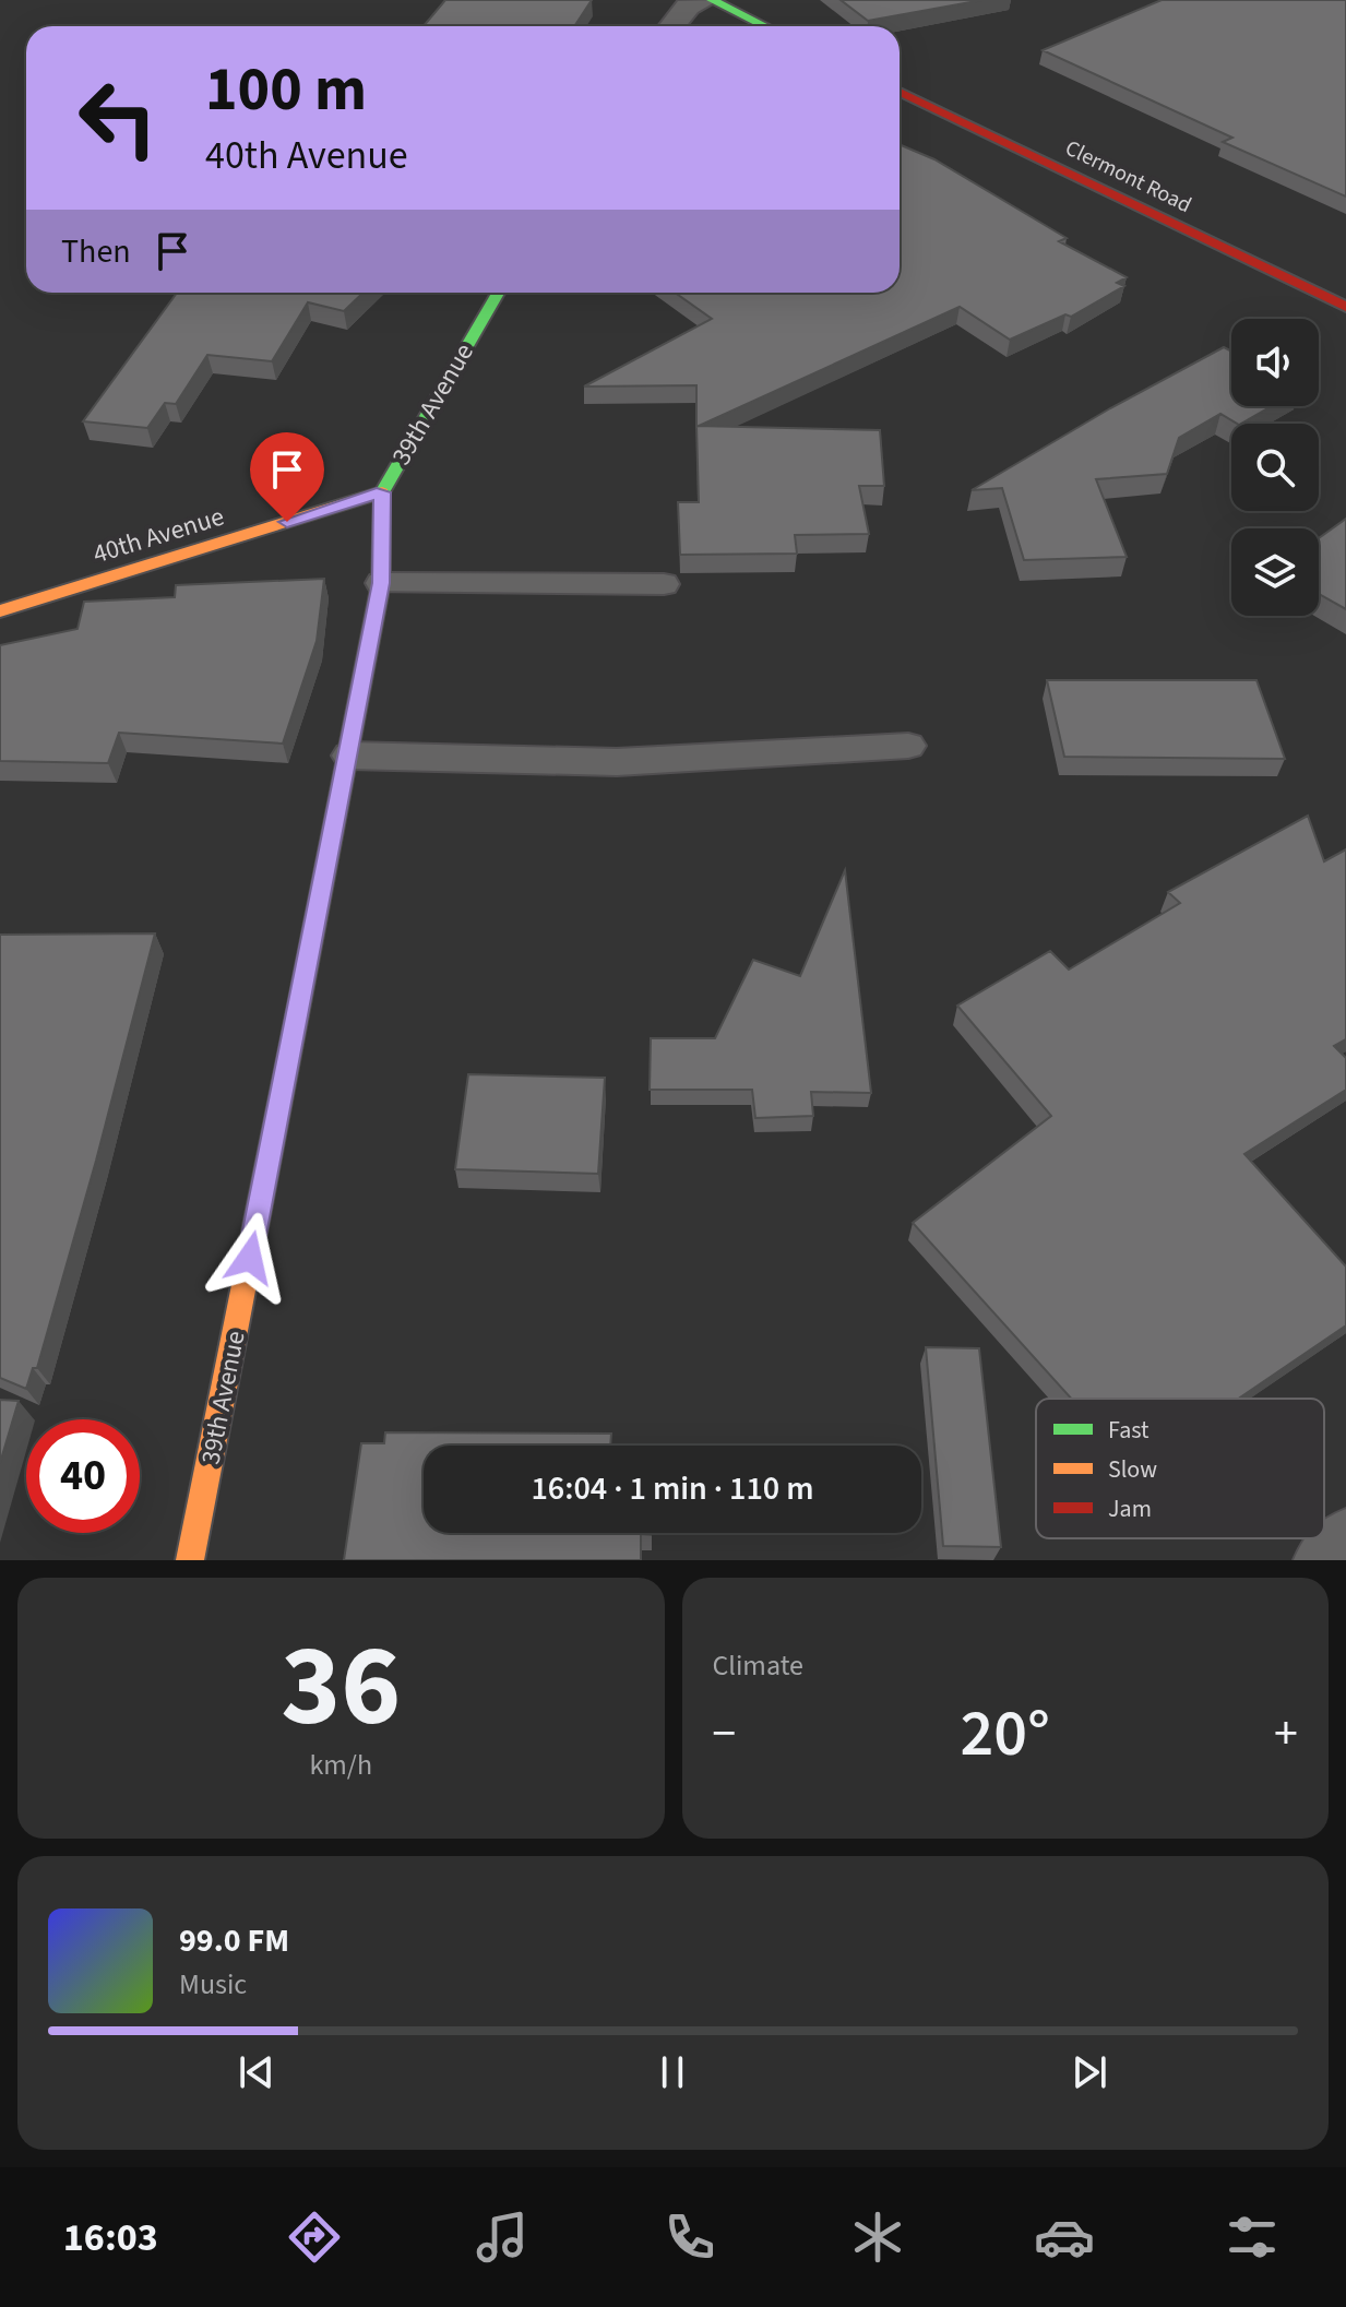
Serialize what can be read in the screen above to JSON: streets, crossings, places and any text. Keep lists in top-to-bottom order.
{
  "streets": {
    "street": ["Clermont Road", "39th Avenue", "40th Avenue"]
  },
  "crossings": [
    ["39th Avenue", "40th Avenue"]
  ],
  "legend": ["Fast", "Slow", "Jam"],
  "page": {
    "turn": ["100 m", "40th Avenue"],
    "then": "Then",
    "limit": "40",
    "trip": "16:04 · 1 min · 110 m",
    "tile": [
      ["36", "km/h"],
      "Climate"
    ],
    "heat": ["−", "20°", "+"],
    "song": ["99.0 FM", "Music"],
    "tabs": "16:03"
  }
}
